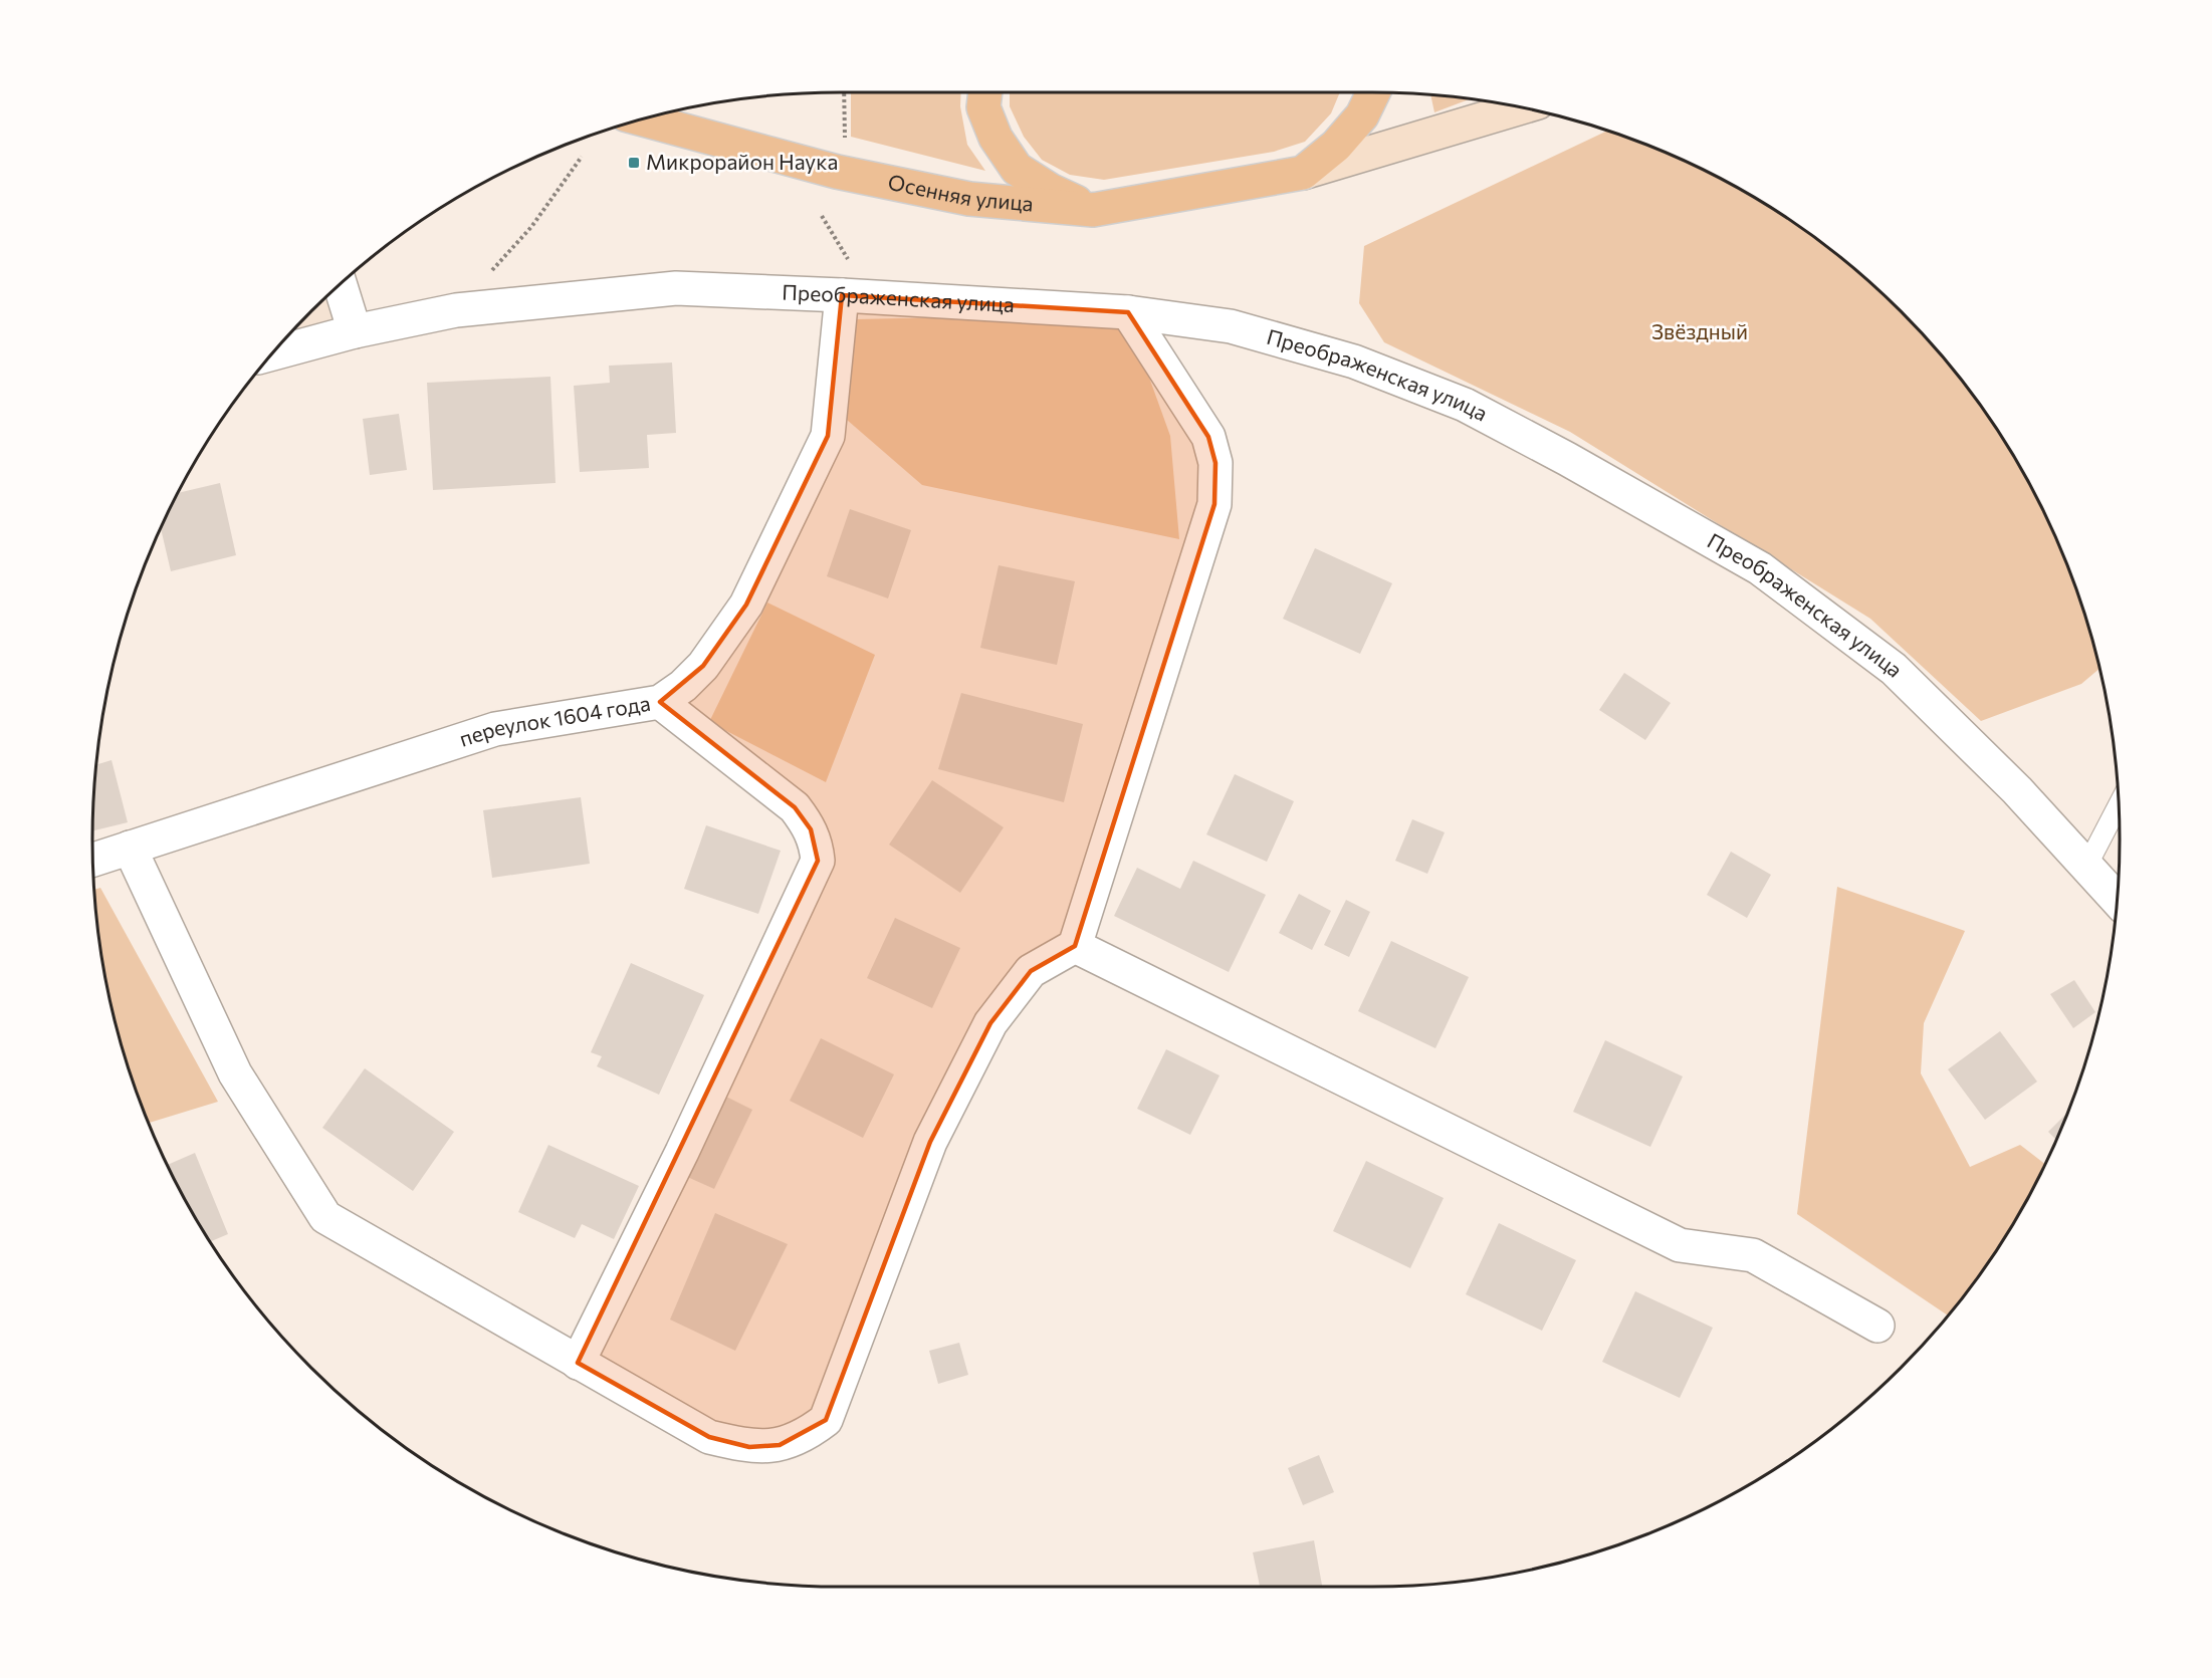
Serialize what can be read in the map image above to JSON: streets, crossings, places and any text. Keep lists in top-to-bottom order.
{
  "streets": {
    "main road": ["Осенняя улица"],
    "street": ["Преображенская улица", "переулок 1604 года"]
  },
  "crossings": [
    ["Преображенская улица", "переулок 1604 года"]
  ],
  "parks": ["Звёздный"],
  "places": {
    "transit": ["Микрорайон Наука"]
  }
}
